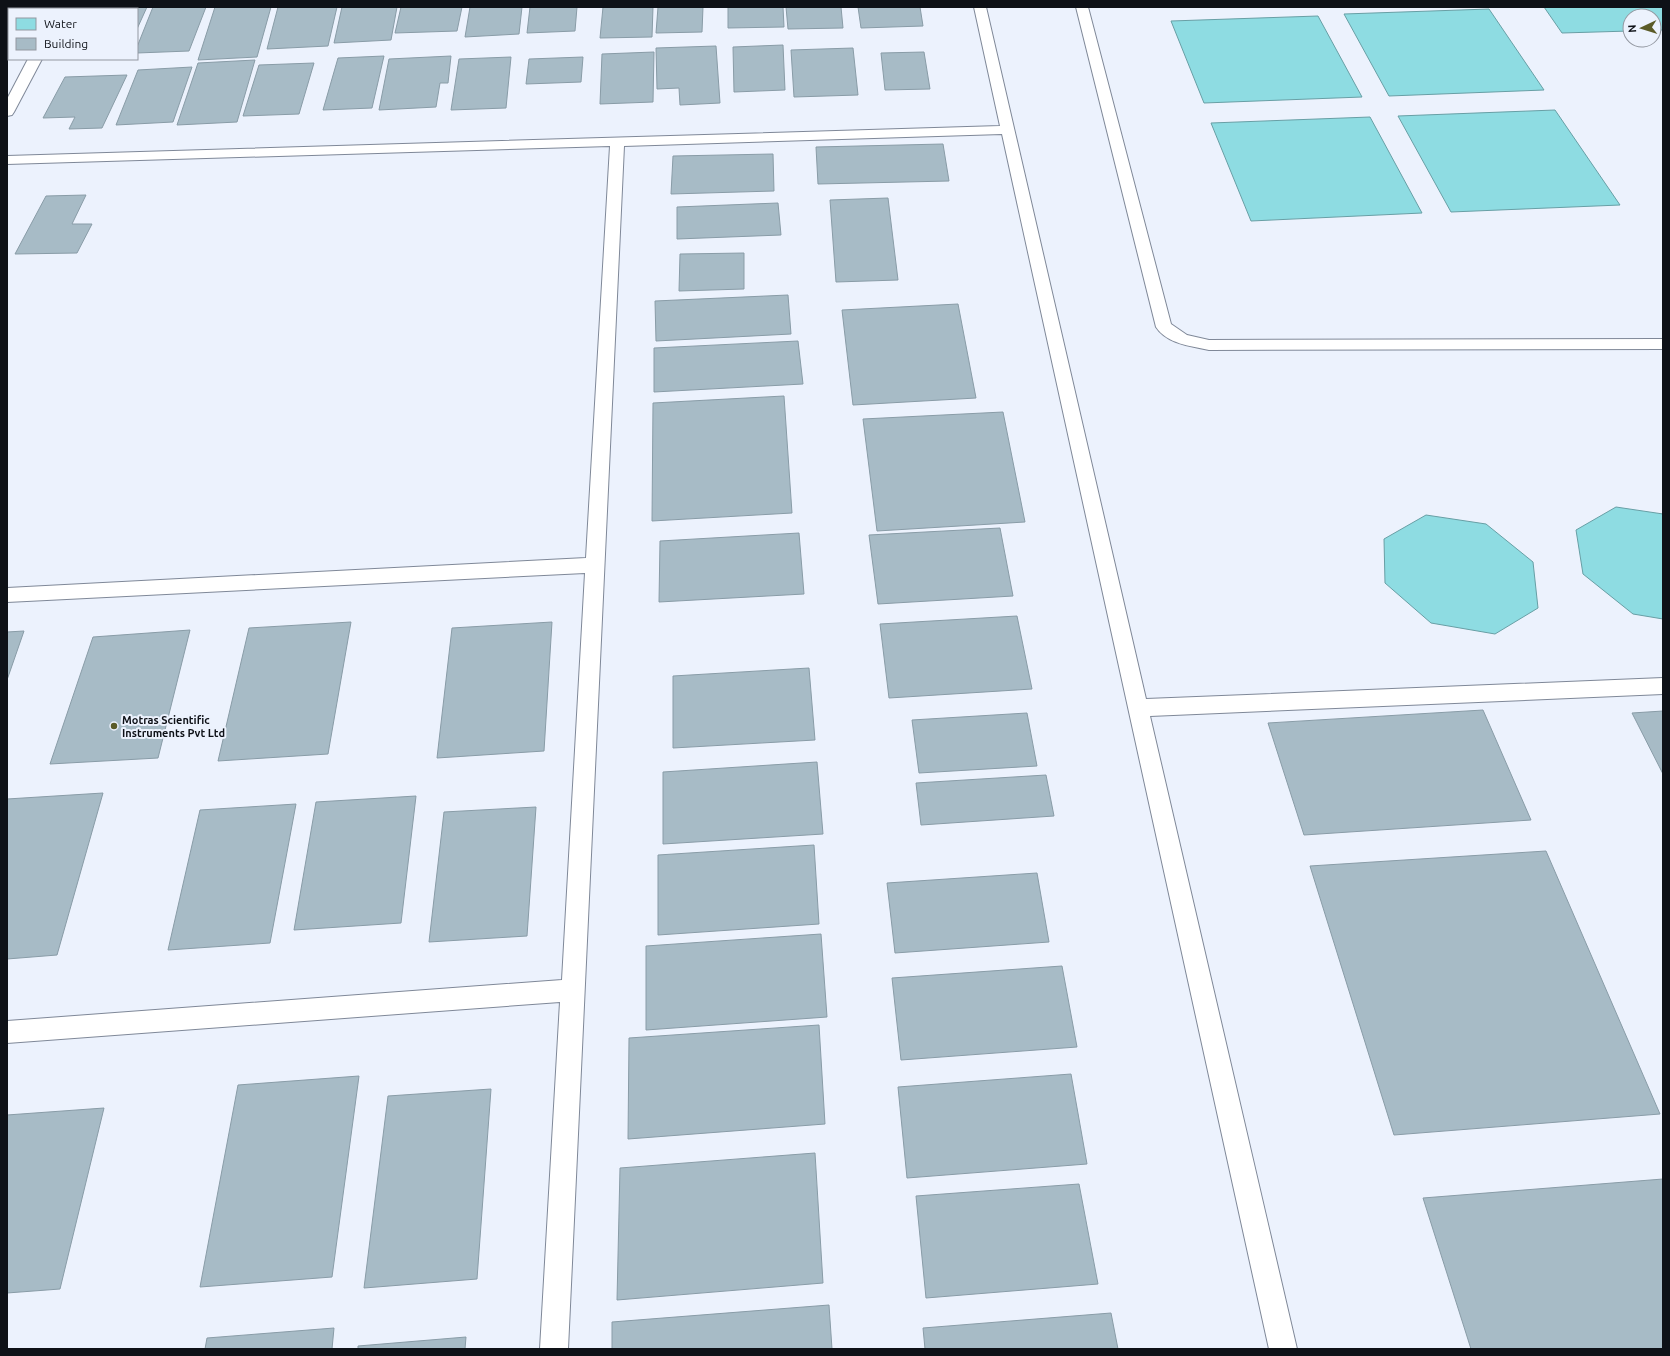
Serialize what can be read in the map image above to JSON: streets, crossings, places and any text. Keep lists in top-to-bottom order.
{
  "places": ["Motras Scientific Instruments Pvt Ltd"],
  "legend": ["Water", "Building"],
  "north": "left"
}
